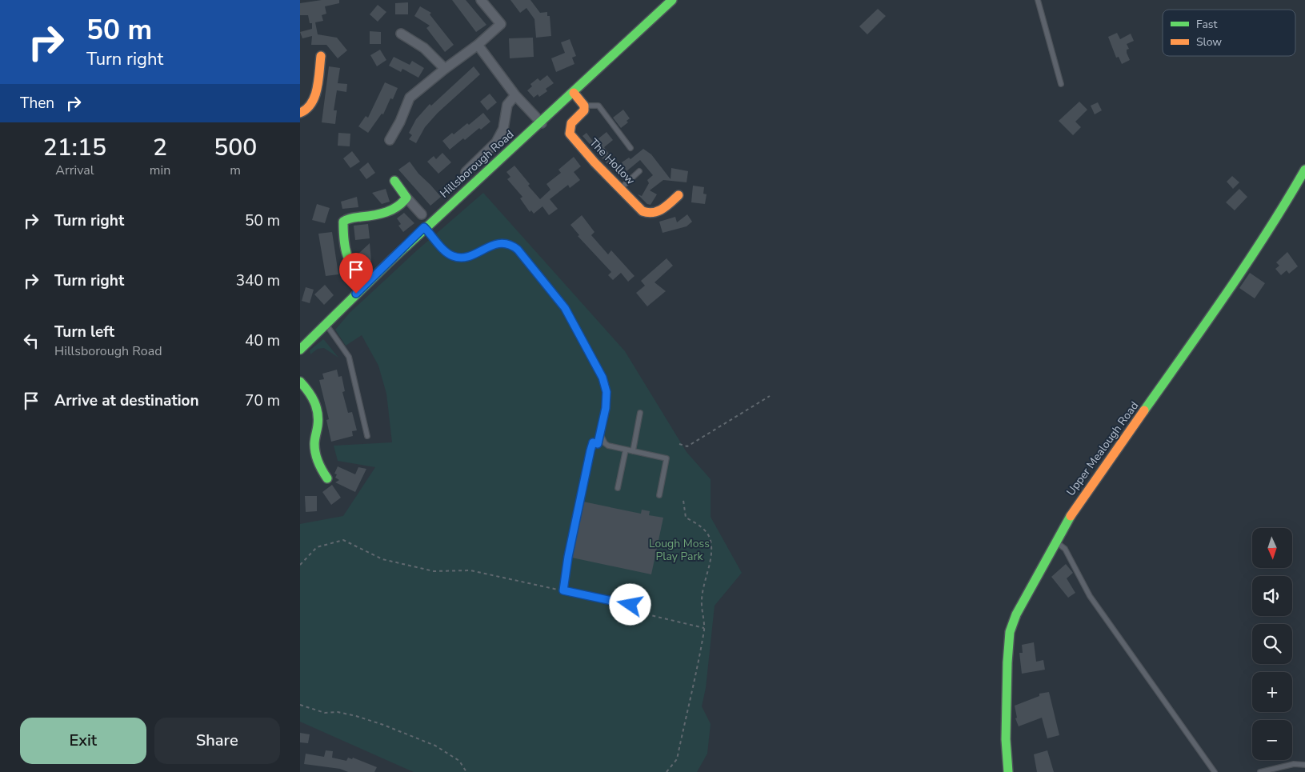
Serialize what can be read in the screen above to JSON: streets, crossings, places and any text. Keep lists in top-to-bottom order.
{
  "streets": {
    "street": ["The Hollow", "Hillsborough Road", "Upper Mealough Road"]
  },
  "parks": ["Lough Moss Play Park"],
  "legend": ["Fast", "Slow"],
  "north": "bottom",
  "page": {
    "turn": ["50 m", "Turn right"],
    "then": "Then",
    "eta": [
      "21:15",
      "Arrival",
      "2",
      "min",
      "500",
      "m"
    ],
    "list": [
      {
        "name": "Turn right",
        "value": "50 m"
      },
      {
        "name": "Turn right",
        "value": "340 m"
      },
      {
        "name": "Turn left",
        "note": "Hillsborough Road",
        "value": "40 m"
      },
      {
        "name": "Arrive at destination",
        "value": "70 m"
      }
    ],
    "map_buttons": ["+", "−"],
    "buttons": ["Exit", "Share"]
  }
}
